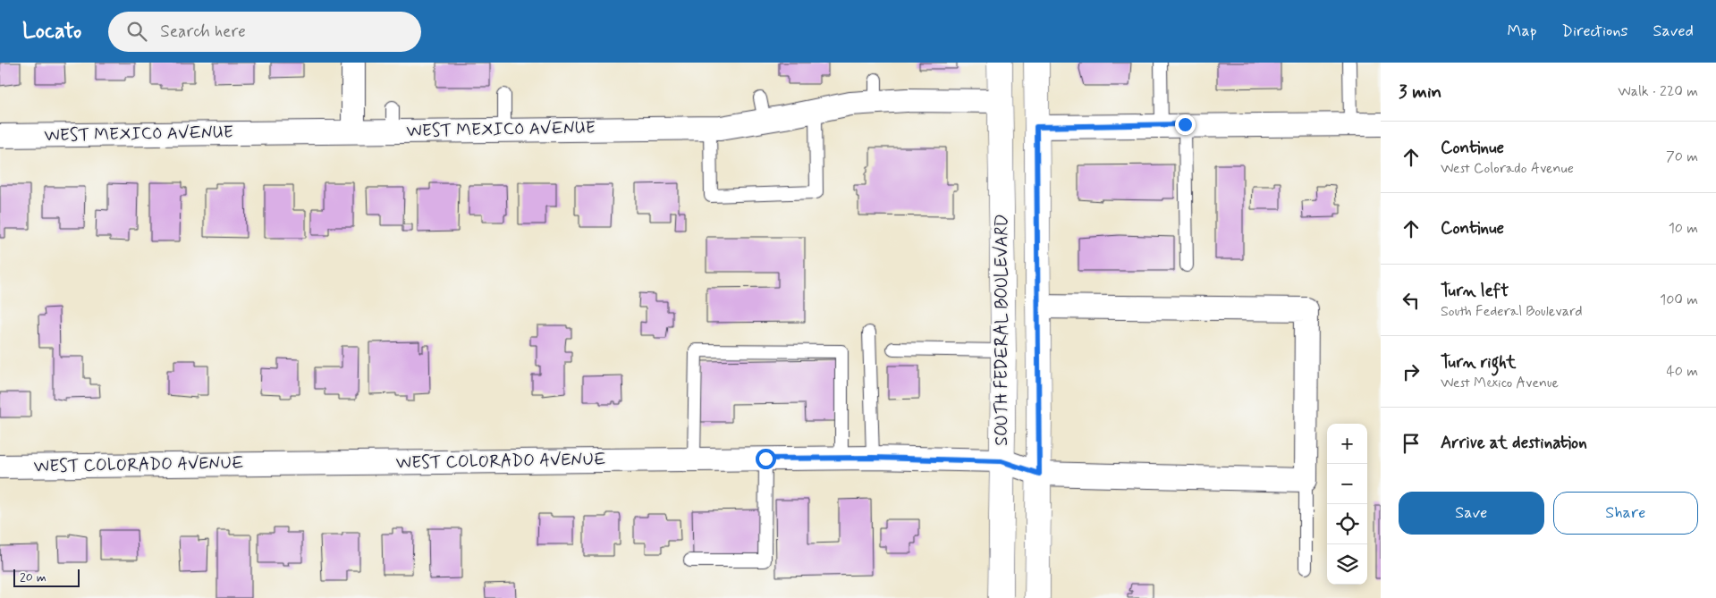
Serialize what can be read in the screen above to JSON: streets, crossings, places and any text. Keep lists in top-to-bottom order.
{
  "streets": {
    "main road": ["SOUTH FEDERAL BOULEVARD"],
    "street": ["WEST MEXICO AVENUE", "WEST COLORADO AVENUE"]
  },
  "crossings": [
    ["WEST MEXICO AVENUE", "SOUTH FEDERAL BOULEVARD"],
    ["SOUTH FEDERAL BOULEVARD", "WEST COLORADO AVENUE"]
  ],
  "scale_bar": "20 m",
  "page": {
    "header": "Locato",
    "search": "Search here",
    "nav": ["Map", "Directions", "Saved"],
    "heading": ["3 min", "Walk · 220 m"],
    "list": [
      ["Continue", "West Colorado Avenue", "70 m"],
      ["Continue", "10 m"],
      ["Turn left", "South Federal Boulevard", "100 m"],
      ["Turn right", "West Mexico Avenue", "40 m"],
      "Arrive at destination"
    ],
    "map_buttons": ["+", "−"],
    "buttons": ["Save", "Share"],
    "scale": "20 m"
  }
}
